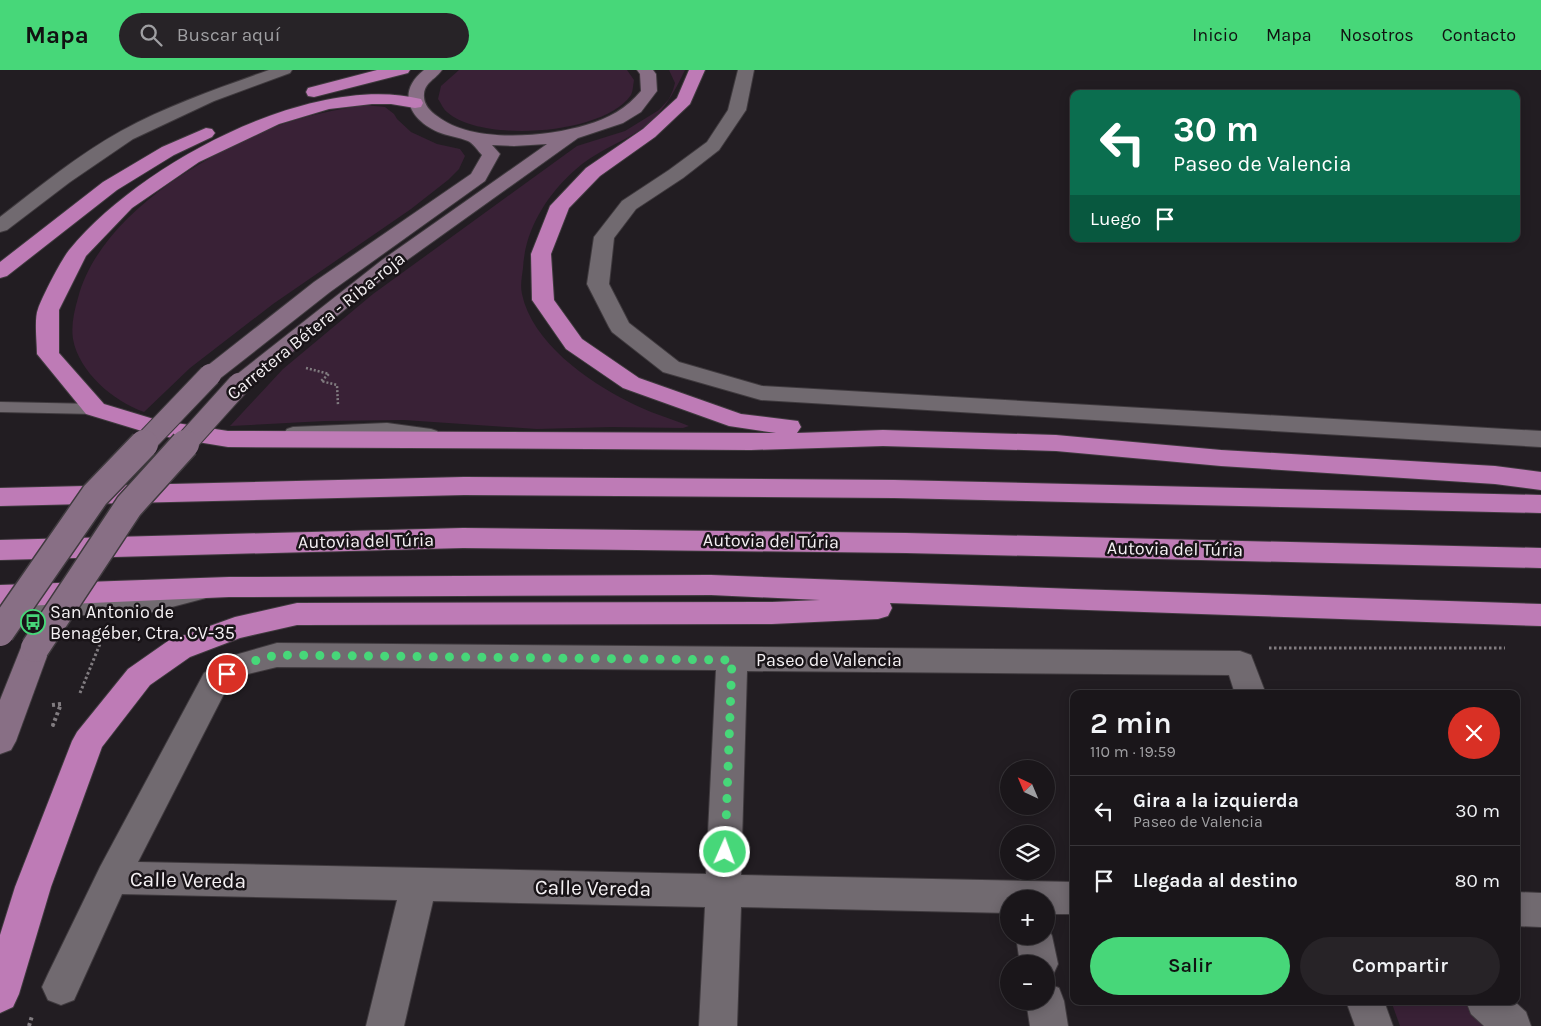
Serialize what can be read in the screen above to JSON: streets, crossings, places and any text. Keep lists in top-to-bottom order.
{
  "streets": {
    "highway": ["Autovia del Túria"],
    "main road": ["Carretera Bétera - Riba-roja"],
    "street": ["Paseo de Valencia", "Calle Vereda"]
  },
  "crossings": [
    ["Paseo de Valencia", "Calle Vereda"]
  ],
  "places": {
    "bus stop": ["San Antonio de Benagéber, Ctra. CV-35"]
  },
  "north": "top left",
  "page": {
    "header": "Mapa",
    "search": "Buscar aquí",
    "nav": [
      "Inicio",
      "Mapa",
      "Nosotros",
      "Contacto"
    ],
    "turn": ["30 m", "Paseo de Valencia"],
    "then": "Luego",
    "heading": ["2 min", "110 m · 19:59"],
    "map_buttons": ["+", "−"],
    "list": [
      {
        "name": "Gira a la izquierda",
        "note": "Paseo de Valencia",
        "value": "30 m"
      },
      {
        "name": "Llegada al destino",
        "value": "80 m"
      }
    ],
    "buttons": ["Salir", "Compartir"]
  }
}
